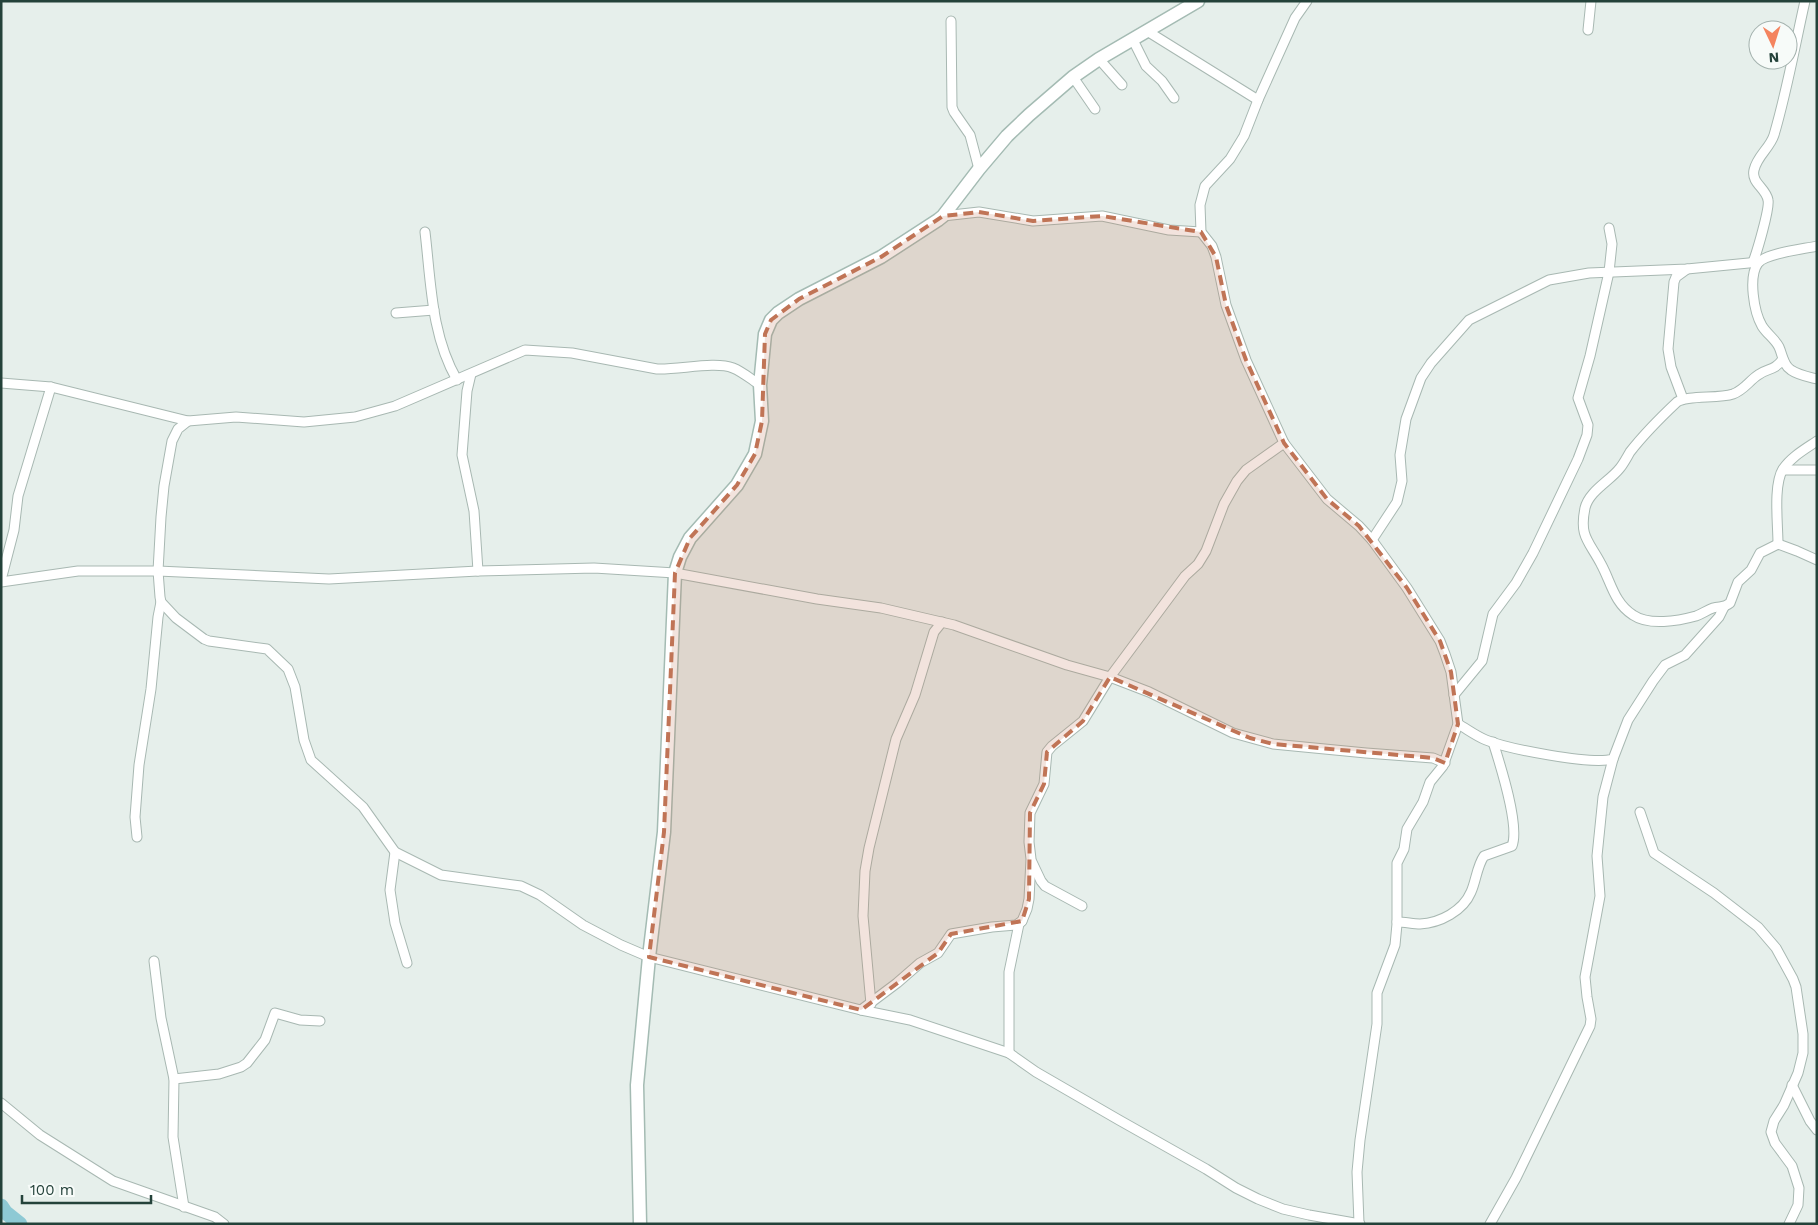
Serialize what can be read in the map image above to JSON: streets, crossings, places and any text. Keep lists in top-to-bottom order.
{
  "scale_bar": "100 m",
  "north": "bottom"
}
